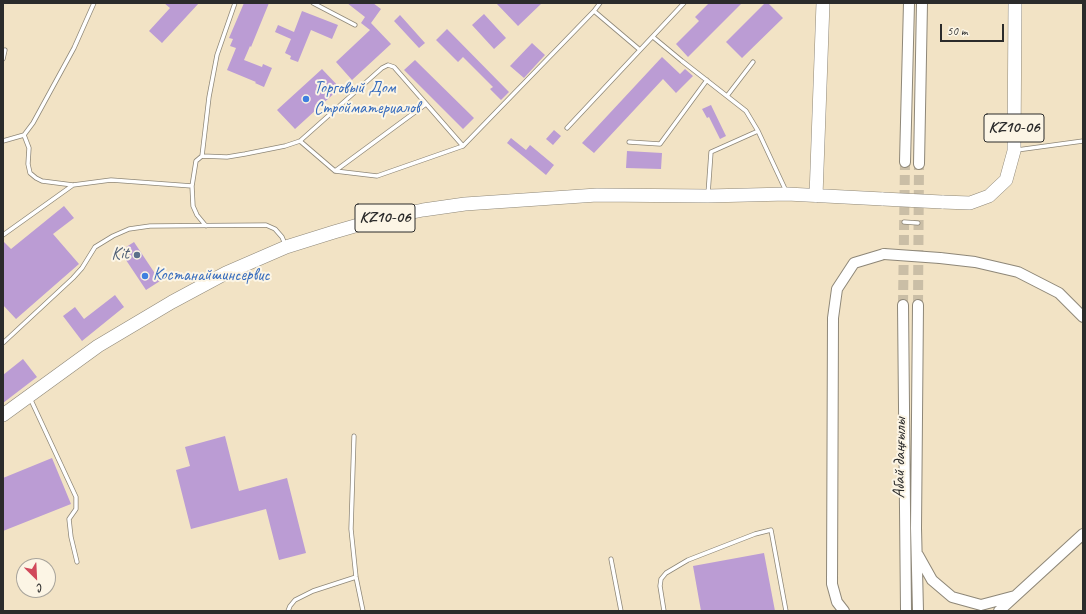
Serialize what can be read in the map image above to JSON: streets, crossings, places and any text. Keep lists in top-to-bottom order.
{
  "streets": {
    "highway": ["KZ10-06"],
    "main road": ["Абай даңғылы"]
  },
  "places": ["Торговый Дом Стройматериалов", "Kit", "Костанайшинсервис"],
  "scale_bar": "50 m",
  "north": "bottom right"
}
